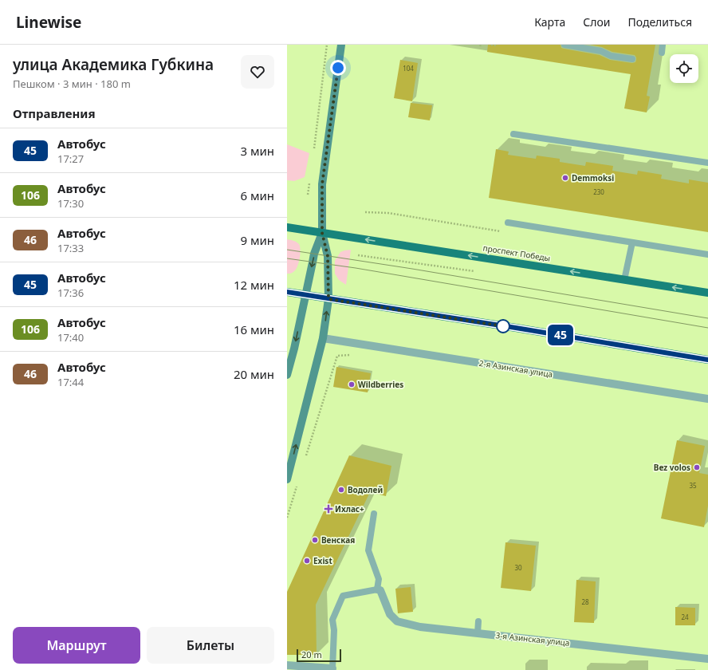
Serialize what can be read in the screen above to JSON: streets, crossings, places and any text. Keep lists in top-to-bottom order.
{
  "streets": {
    "main road": ["проспект Победы"],
    "street": ["2-я Азинская улица", "3-я Азинская улица"]
  },
  "places": {
    "other": [
      "Demmoksi",
      "Wildberries",
      "Bez volos",
      "Водолей",
      "Венская",
      "Exist"
    ],
    "health": ["Ихлас+"]
  },
  "lines": ["bus line 45"],
  "house_numbers": [
    "104",
    "230",
    "35",
    "30",
    "28",
    "24"
  ],
  "scale_bar": "20 m",
  "page": {
    "header": "Linewise",
    "nav": ["Карта", "Слои", "Поделиться"],
    "heading": [
      ["улица Академика Губкина", "Пешком · 3 мин · 180 m"],
      "Отправления"
    ],
    "on_map": "45",
    "list": [
      {
        "mark": "45",
        "name": "Автобус",
        "note": "17:27",
        "value": "3 мин"
      },
      {
        "mark": "106",
        "name": "Автобус",
        "note": "17:30",
        "value": "6 мин"
      },
      {
        "mark": "46",
        "name": "Автобус",
        "note": "17:33",
        "value": "9 мин"
      },
      {
        "mark": "45",
        "name": "Автобус",
        "note": "17:36",
        "value": "12 мин"
      },
      {
        "mark": "106",
        "name": "Автобус",
        "note": "17:40",
        "value": "16 мин"
      },
      {
        "mark": "46",
        "name": "Автобус",
        "note": "17:44",
        "value": "20 мин"
      }
    ],
    "buttons": ["Маршрут", "Билеты"],
    "scale": "20 m"
  }
}
